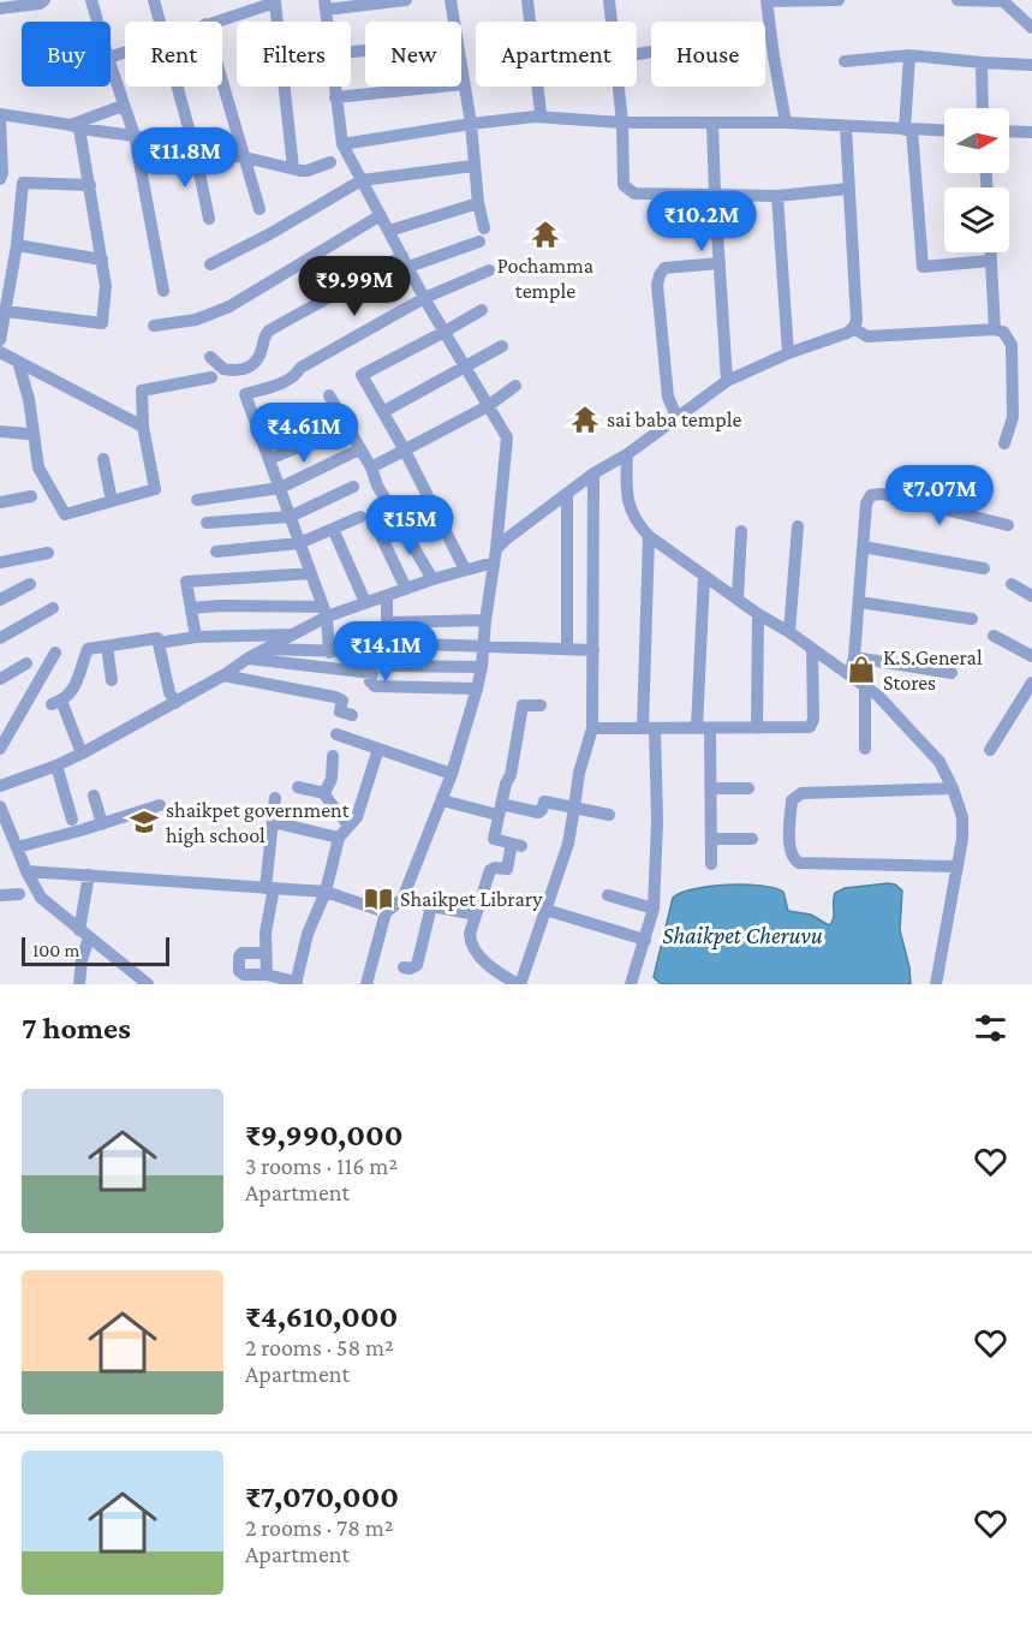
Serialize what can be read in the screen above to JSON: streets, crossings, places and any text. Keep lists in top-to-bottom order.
{
  "water": ["Shaikpet Cheruvu"],
  "places": {
    "temple": ["Pochamma temple", "sai baba temple"],
    "shop": ["K.S.General Stores"],
    "school or university": ["shaikpet government high school"],
    "library": ["Shaikpet Library"]
  },
  "scale_bar": "100 m",
  "north": "right",
  "page": {
    "chip": [
      "Buy",
      "Rent",
      "Filters",
      "New",
      "Apartment",
      "House"
    ],
    "price": [
      "₹11.8M",
      "₹10.2M",
      "₹9.99M",
      "₹4.61M",
      "₹7.07M",
      "₹15M",
      "₹14.1M"
    ],
    "scale": "100 m",
    "heading": "7 homes",
    "list": [
      {
        "name": "₹9,990,000",
        "note": "3 rooms · 116 m² · Apartment"
      },
      {
        "name": "₹4,610,000",
        "note": "2 rooms · 58 m² · Apartment"
      },
      {
        "name": "₹7,070,000",
        "note": "2 rooms · 78 m² · Apartment"
      }
    ]
  }
}
